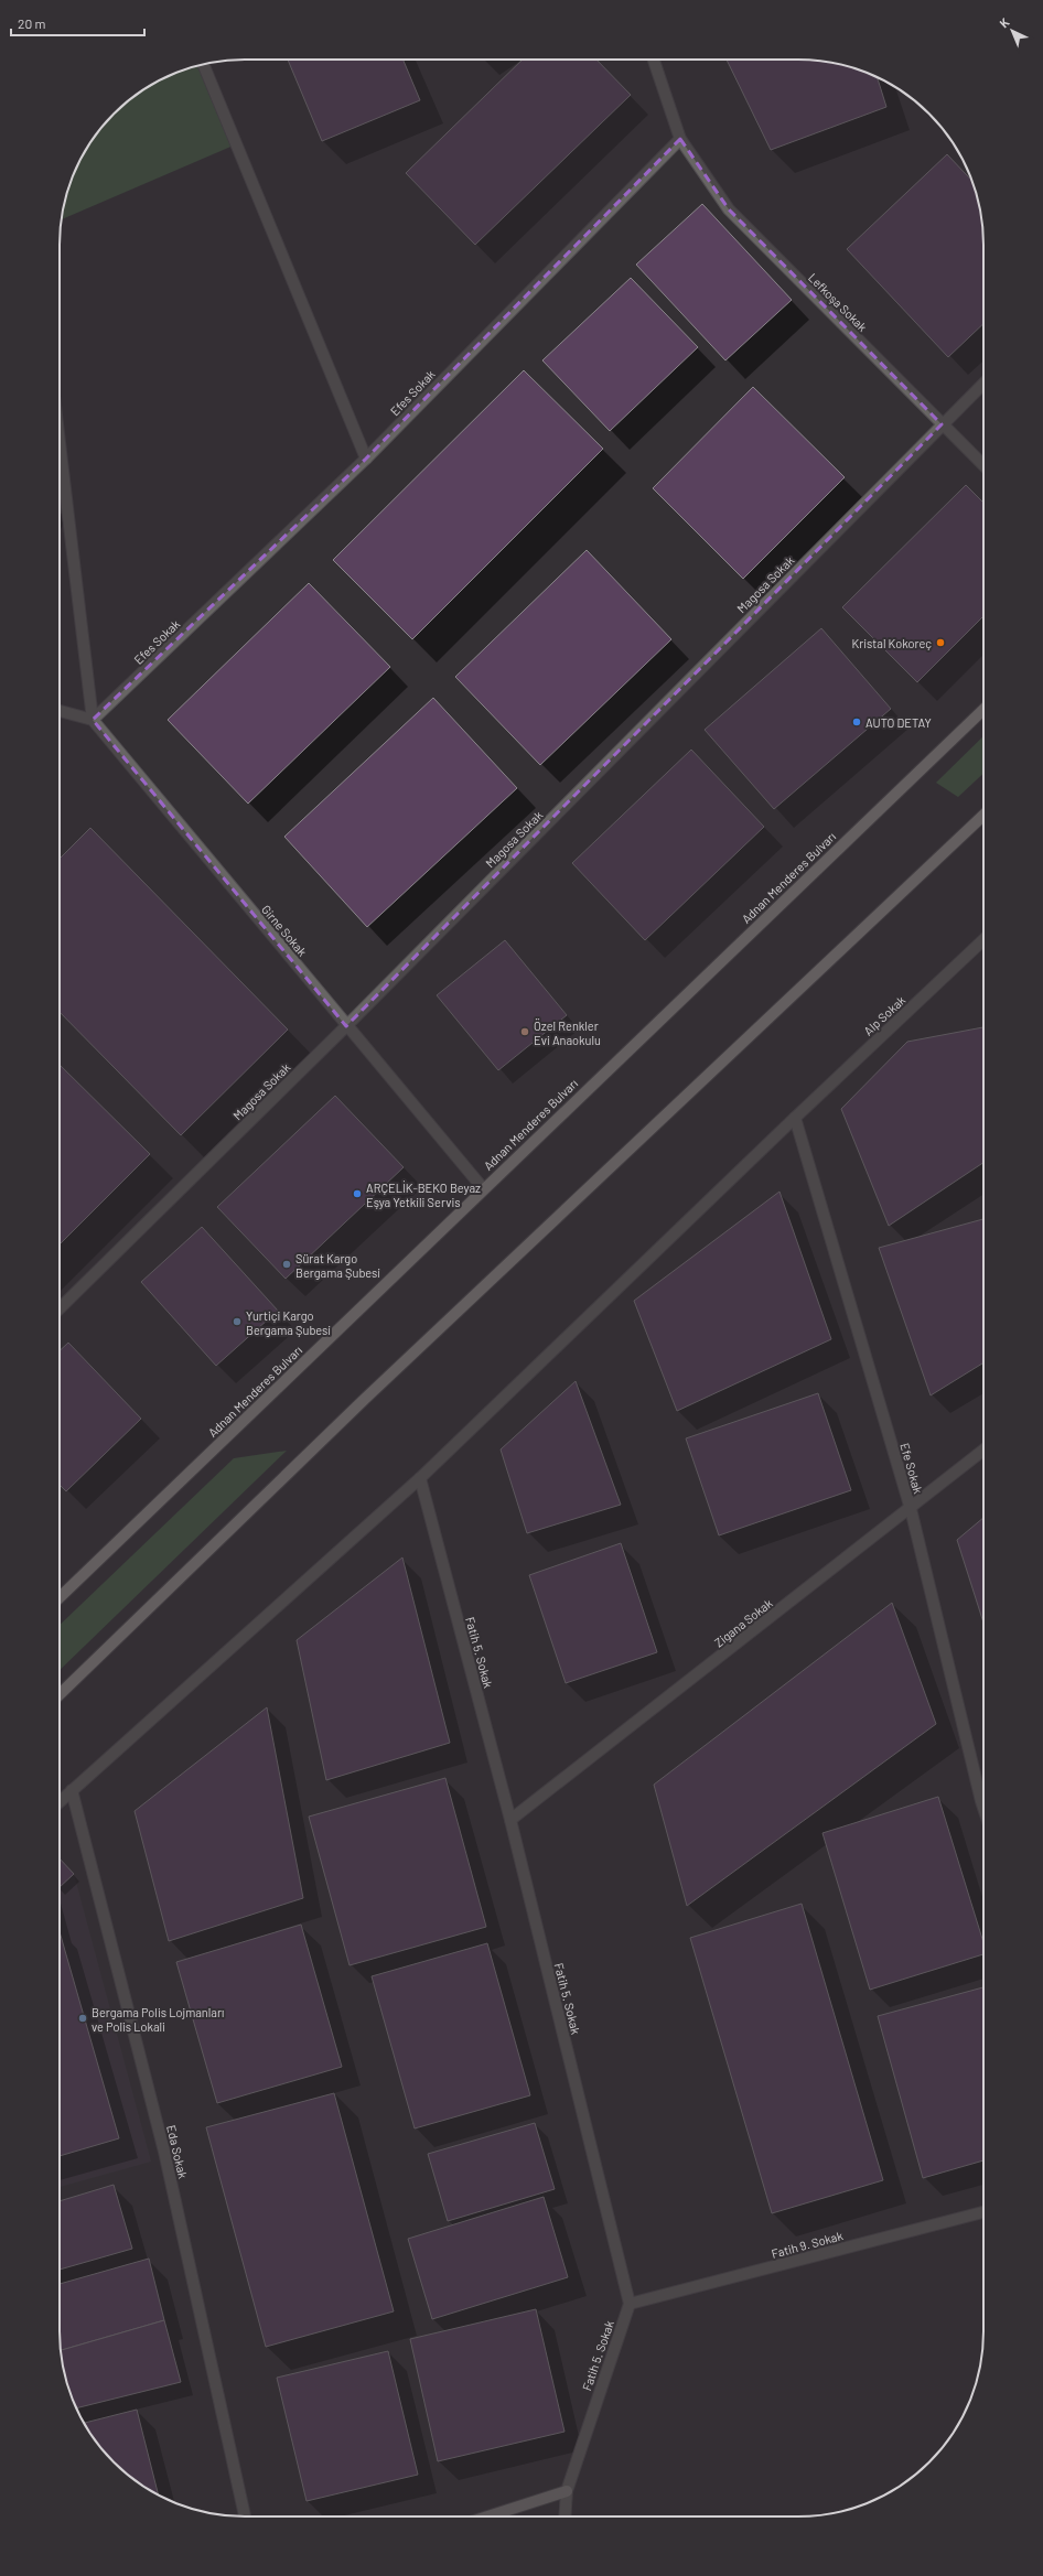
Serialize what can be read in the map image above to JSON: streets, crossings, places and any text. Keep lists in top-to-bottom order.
{
  "streets": {
    "main road": ["Adnan Menderes Bulvarı"],
    "street": [
      "Lefkoşa Sokak",
      "Efes Sokak",
      "Magosa Sokak",
      "Girne Sokak",
      "Alp Sokak",
      "Efe Sokak",
      "Zigana Sokak",
      "Fatih 5. Sokak",
      "Eda Sokak",
      "Fatih 9. Sokak"
    ]
  },
  "crossings": [
    ["Lefkoşa Sokak", "Efes Sokak"],
    ["Lefkoşa Sokak", "Magosa Sokak"],
    ["Efes Sokak", "Girne Sokak"],
    ["Magosa Sokak", "Girne Sokak"],
    ["Adnan Menderes Bulvarı", "Girne Sokak"],
    ["Alp Sokak", "Efe Sokak"],
    ["Alp Sokak", "Fatih 5. Sokak"],
    ["Alp Sokak", "Eda Sokak"],
    ["Efe Sokak", "Zigana Sokak"],
    ["Zigana Sokak", "Fatih 5. Sokak"],
    ["Fatih 5. Sokak", "Fatih 9. Sokak"]
  ],
  "places": [
    "Kristal Kokoreç",
    "AUTO DETAY",
    "Özel Renkler Evi Anaokulu",
    "ARÇELİK-BEKO Beyaz Eşya Yetkili Servis",
    "Sürat Kargo Bergama Şubesi",
    "Yurtiçi Kargo Bergama Şubesi",
    "Bergama Polis Lojmanları ve Polis Lokali"
  ],
  "scale_bar": "20 m",
  "north": "top left"
}
